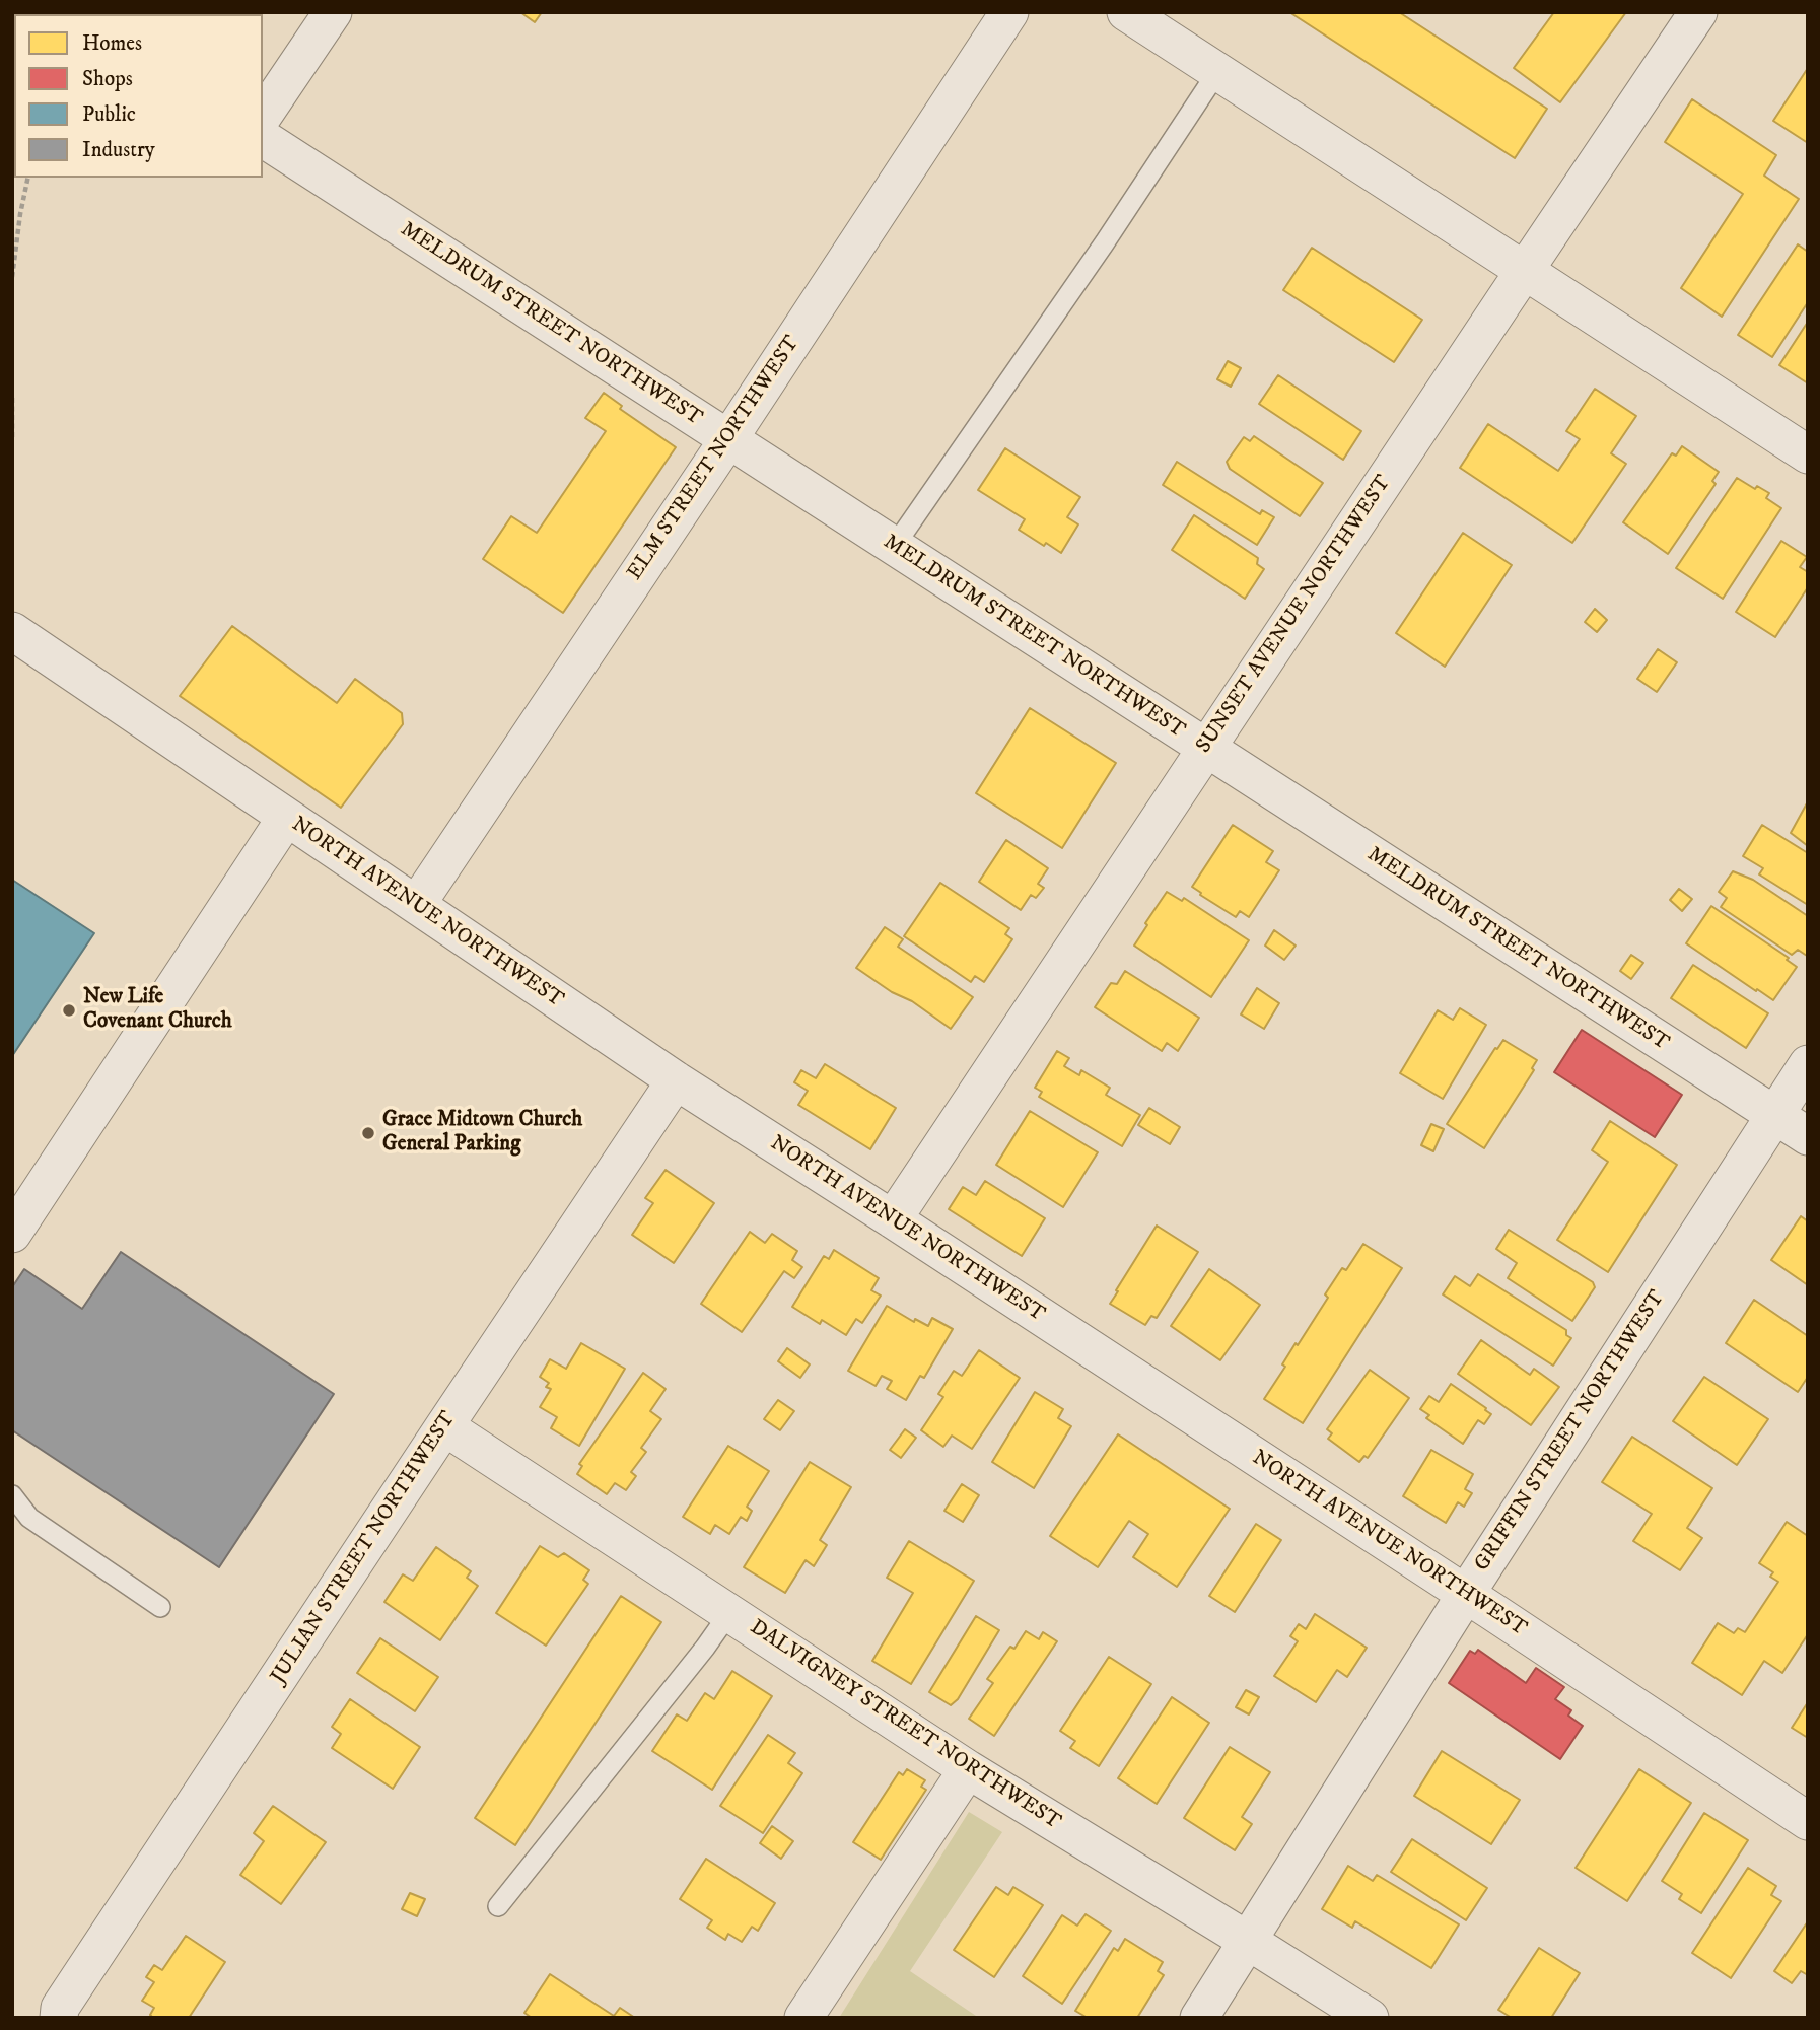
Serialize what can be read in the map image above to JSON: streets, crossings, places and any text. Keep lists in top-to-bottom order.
{
  "streets": {
    "street": [
      "MELDRUM STREET NORTHWEST",
      "ELM STREET NORTHWEST",
      "SUNSET AVENUE NORTHWEST",
      "NORTH AVENUE NORTHWEST",
      "GRIFFIN STREET NORTHWEST",
      "JULIAN STREET NORTHWEST",
      "DALVIGNEY STREET NORTHWEST"
    ]
  },
  "crossings": [
    ["MELDRUM STREET NORTHWEST", "ELM STREET NORTHWEST"],
    ["MELDRUM STREET NORTHWEST", "SUNSET AVENUE NORTHWEST"],
    ["MELDRUM STREET NORTHWEST", "GRIFFIN STREET NORTHWEST"],
    ["ELM STREET NORTHWEST", "NORTH AVENUE NORTHWEST"],
    ["SUNSET AVENUE NORTHWEST", "NORTH AVENUE NORTHWEST"],
    ["NORTH AVENUE NORTHWEST", "GRIFFIN STREET NORTHWEST"],
    ["NORTH AVENUE NORTHWEST", "JULIAN STREET NORTHWEST"],
    ["GRIFFIN STREET NORTHWEST", "DALVIGNEY STREET NORTHWEST"],
    ["JULIAN STREET NORTHWEST", "DALVIGNEY STREET NORTHWEST"]
  ],
  "places": ["New Life Covenant Church", "Grace Midtown Church General Parking"],
  "legend": [
    "Homes",
    "Shops",
    "Public",
    "Industry"
  ]
}
